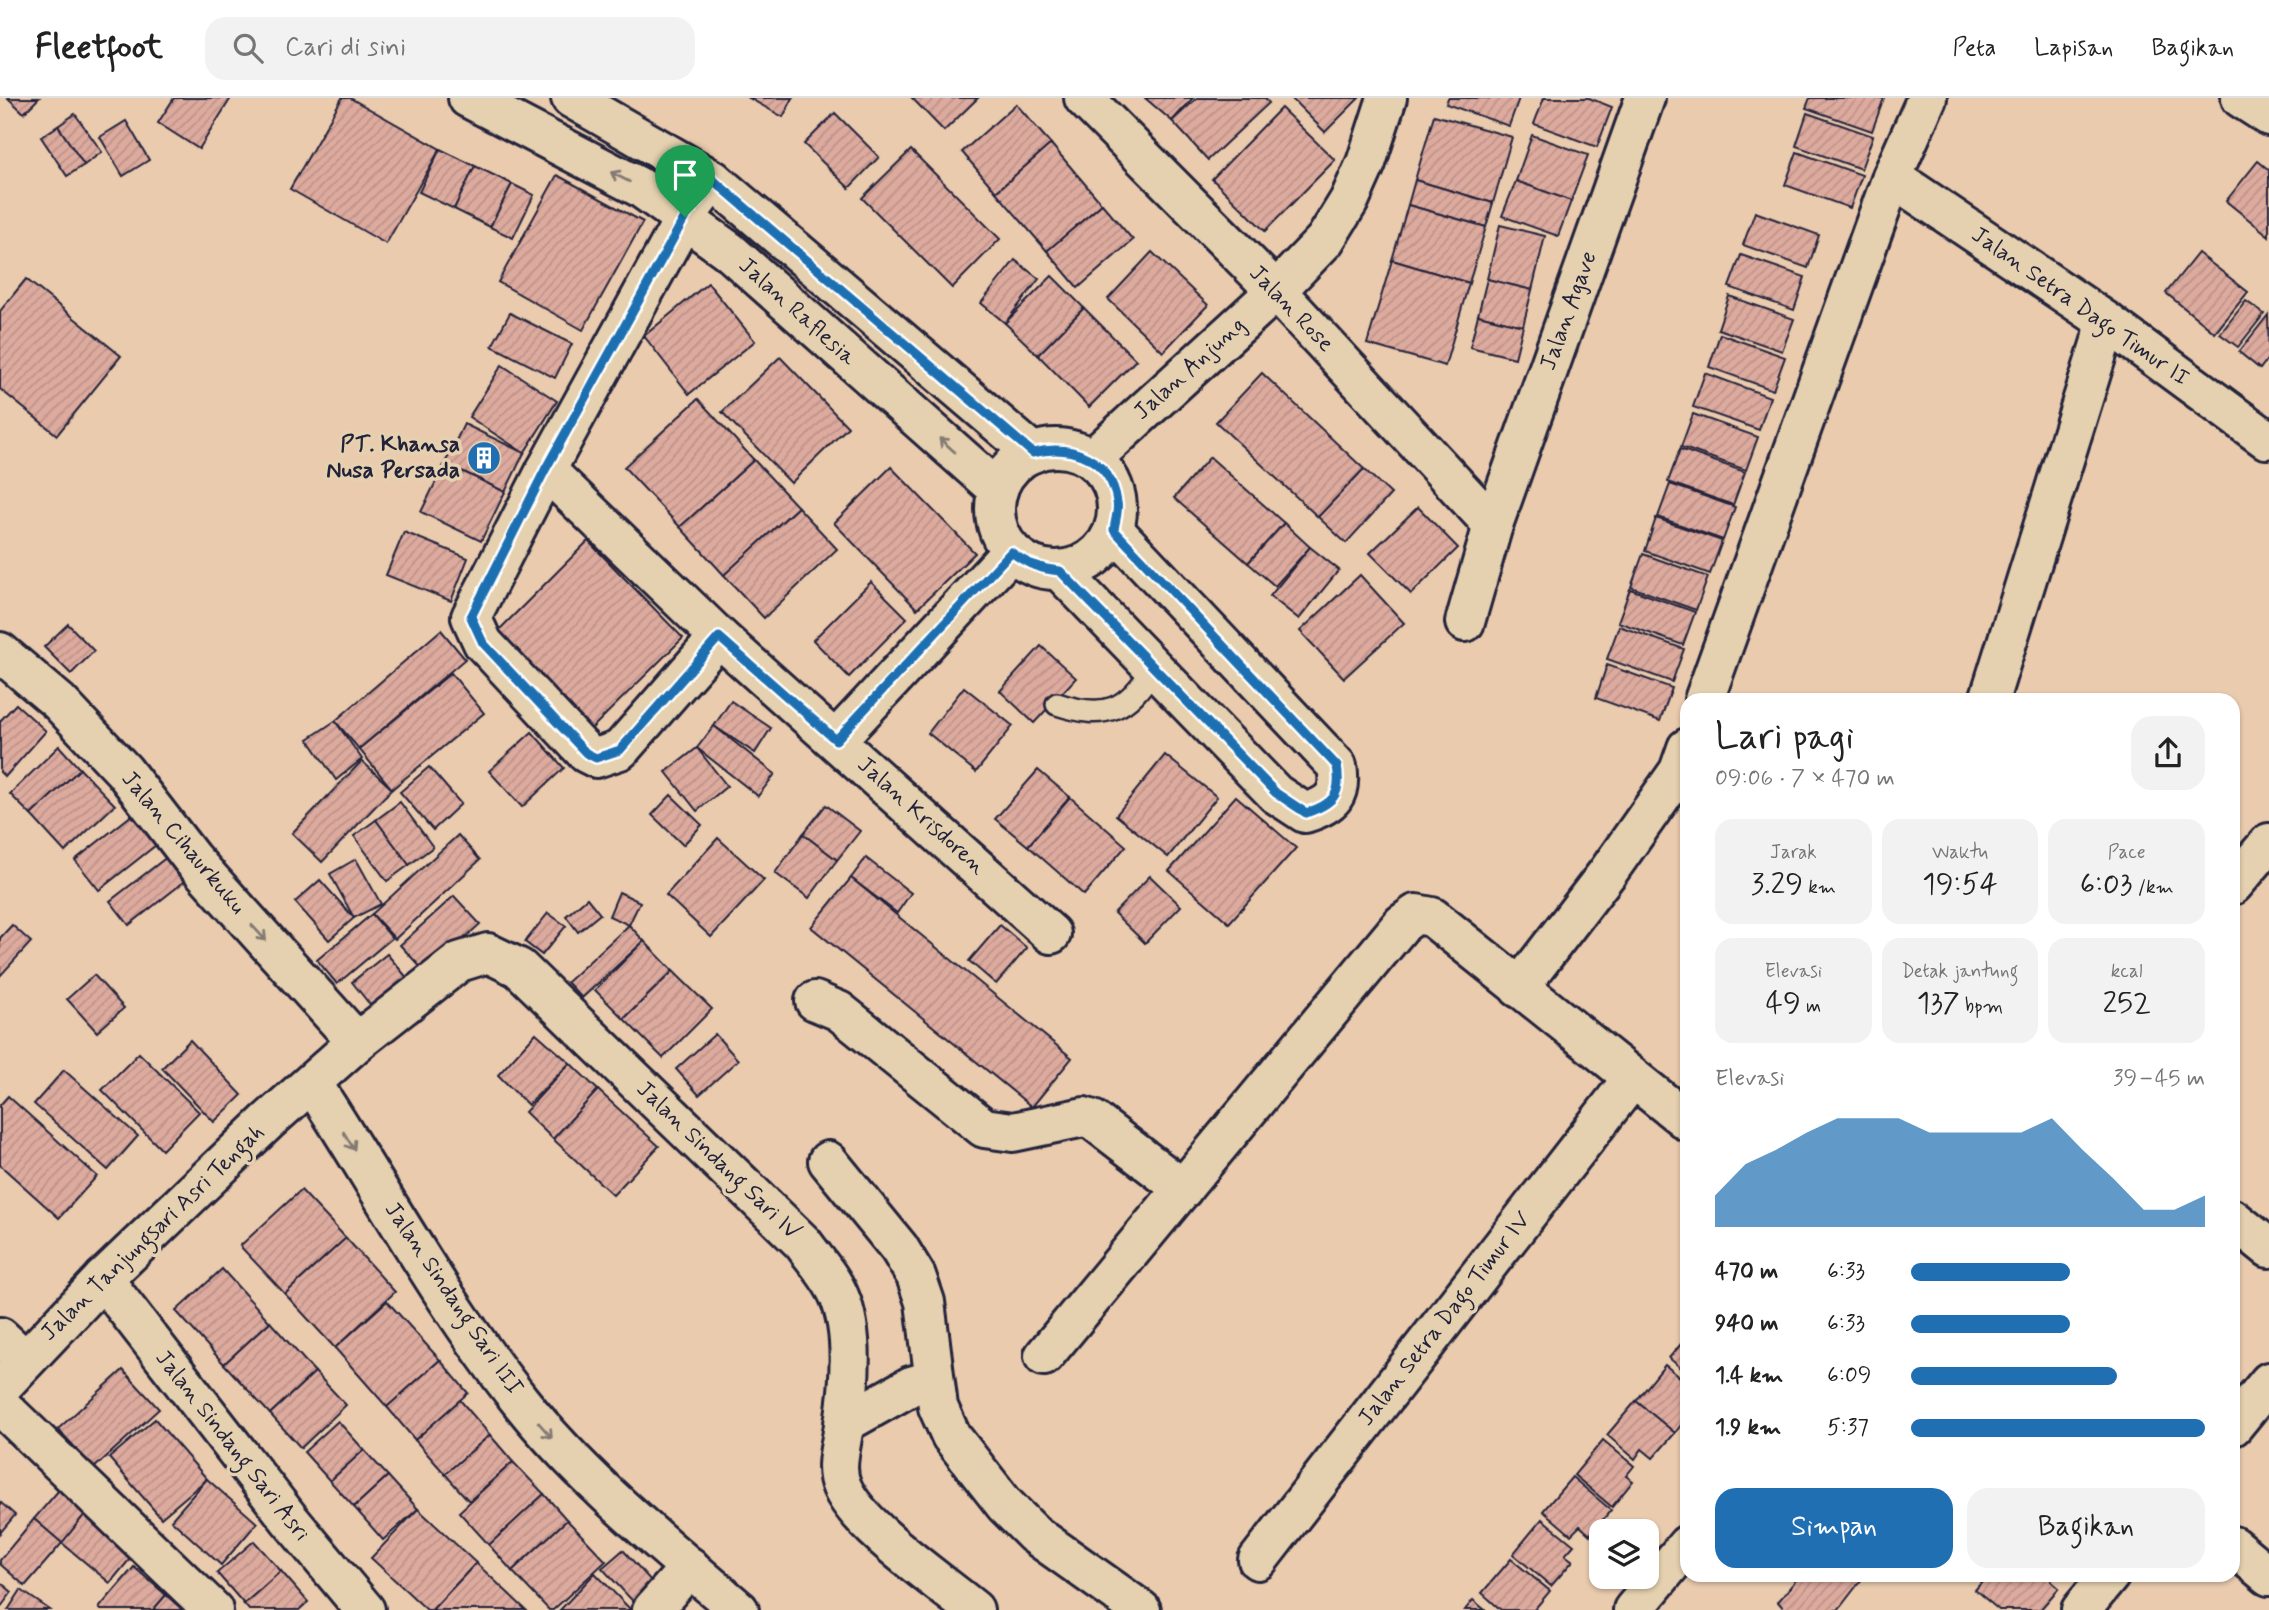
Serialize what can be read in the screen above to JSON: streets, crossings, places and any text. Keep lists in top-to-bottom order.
{
  "streets": {
    "street": [
      "Jalan Setra Dago Timur II",
      "Jalan Rose",
      "Jalan Agave",
      "Jalan Raflesia",
      "Jalan Anjung",
      "Jalan Krisdoren",
      "Jalan Cihaurkuku",
      "Jalan Sindang Sari IV",
      "Jalan Tanjungsari Asri Tengah",
      "Jalan Sindang Sari III",
      "Jalan Setra Dago Timur IV",
      "Jalan Sindang Sari Asri"
    ]
  },
  "crossings": [
    ["Jalan Rose", "Jalan Agave"],
    ["Jalan Rose", "Jalan Anjung"],
    ["Jalan Raflesia", "Jalan Anjung"],
    ["Jalan Cihaurkuku", "Jalan Tanjungsari Asri Tengah"],
    ["Jalan Sindang Sari IV", "Jalan Tanjungsari Asri Tengah"],
    ["Jalan Tanjungsari Asri Tengah", "Jalan Sindang Sari III"],
    ["Jalan Tanjungsari Asri Tengah", "Jalan Sindang Sari Asri"]
  ],
  "one_way": ["Jalan Cihaurkuku", "Jalan Sindang Sari III"],
  "places": {
    "building": ["PT. Khansa Nusa Persada"]
  },
  "page": {
    "header": "Fleetfoot",
    "search": "Cari di sini",
    "nav": ["Peta", "Lapisan", "Bagikan"],
    "heading": ["Lari pagi", "09:06 · 7 × 470 m"],
    "stats": [
      ["Jarak", "3.29 km"],
      ["Waktu", "19:54"],
      ["Pace", "6:03 /km"],
      ["Elevasi", "49 m"],
      ["Detak jantung", "137 bpm"],
      ["kcal", "252"]
    ],
    "chart": ["Elevasi", "39–45 m"],
    "list": [
      {
        "name": "470 m",
        "note": "6:33"
      },
      {
        "name": "940 m",
        "note": "6:33"
      },
      {
        "name": "1.4 km",
        "note": "6:09"
      },
      {
        "name": "1.9 km",
        "note": "5:37"
      }
    ],
    "buttons": ["Simpan", "Bagikan"]
  }
}
